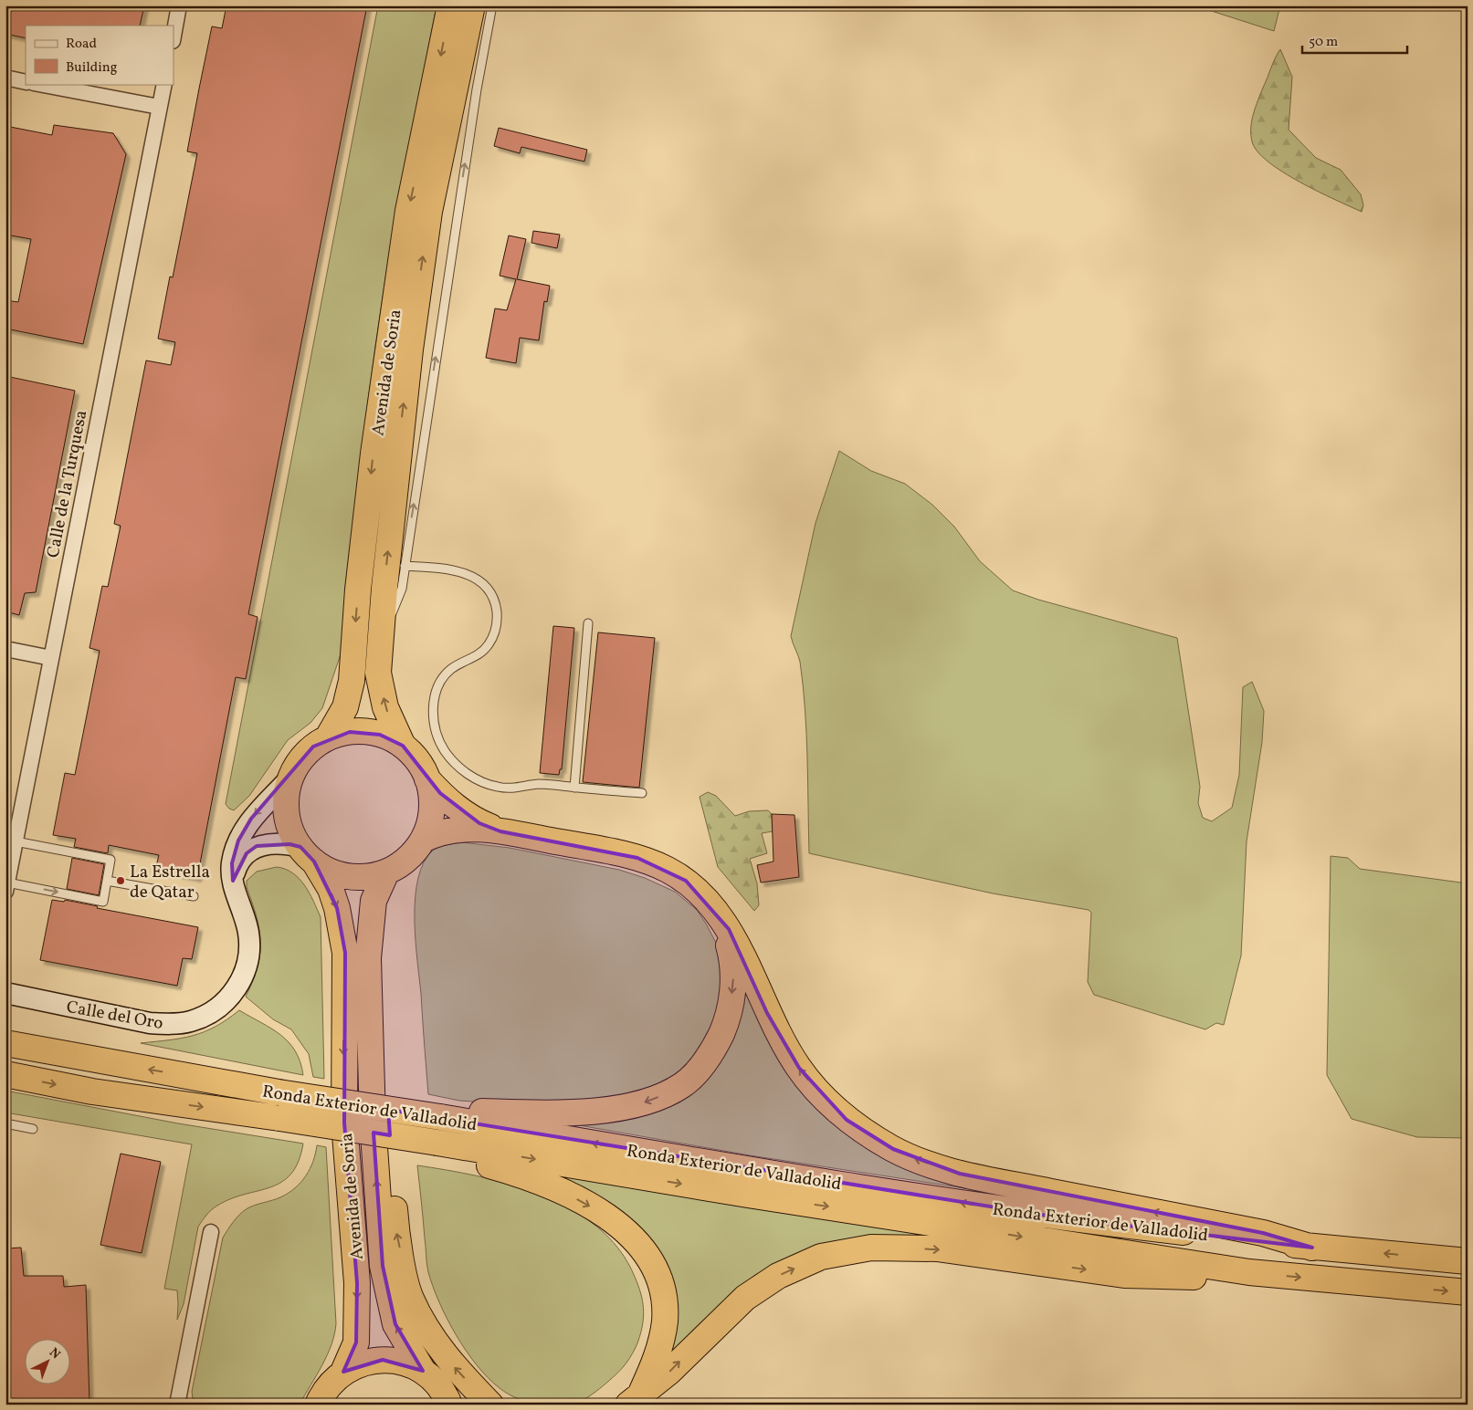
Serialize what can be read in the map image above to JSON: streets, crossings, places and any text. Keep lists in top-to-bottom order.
{
  "streets": {
    "highway": ["Avenida de Soria", "Ronda Exterior de Valladolid"],
    "street": ["Calle de la Turquesa", "Calle del Oro"]
  },
  "crossings": [
    ["Avenida de Soria", "Calle del Oro"]
  ],
  "places": ["La Estrella de Qatar"],
  "legend": ["Road", "Building"],
  "scale_bar": "50 m",
  "north": "top right"
}
